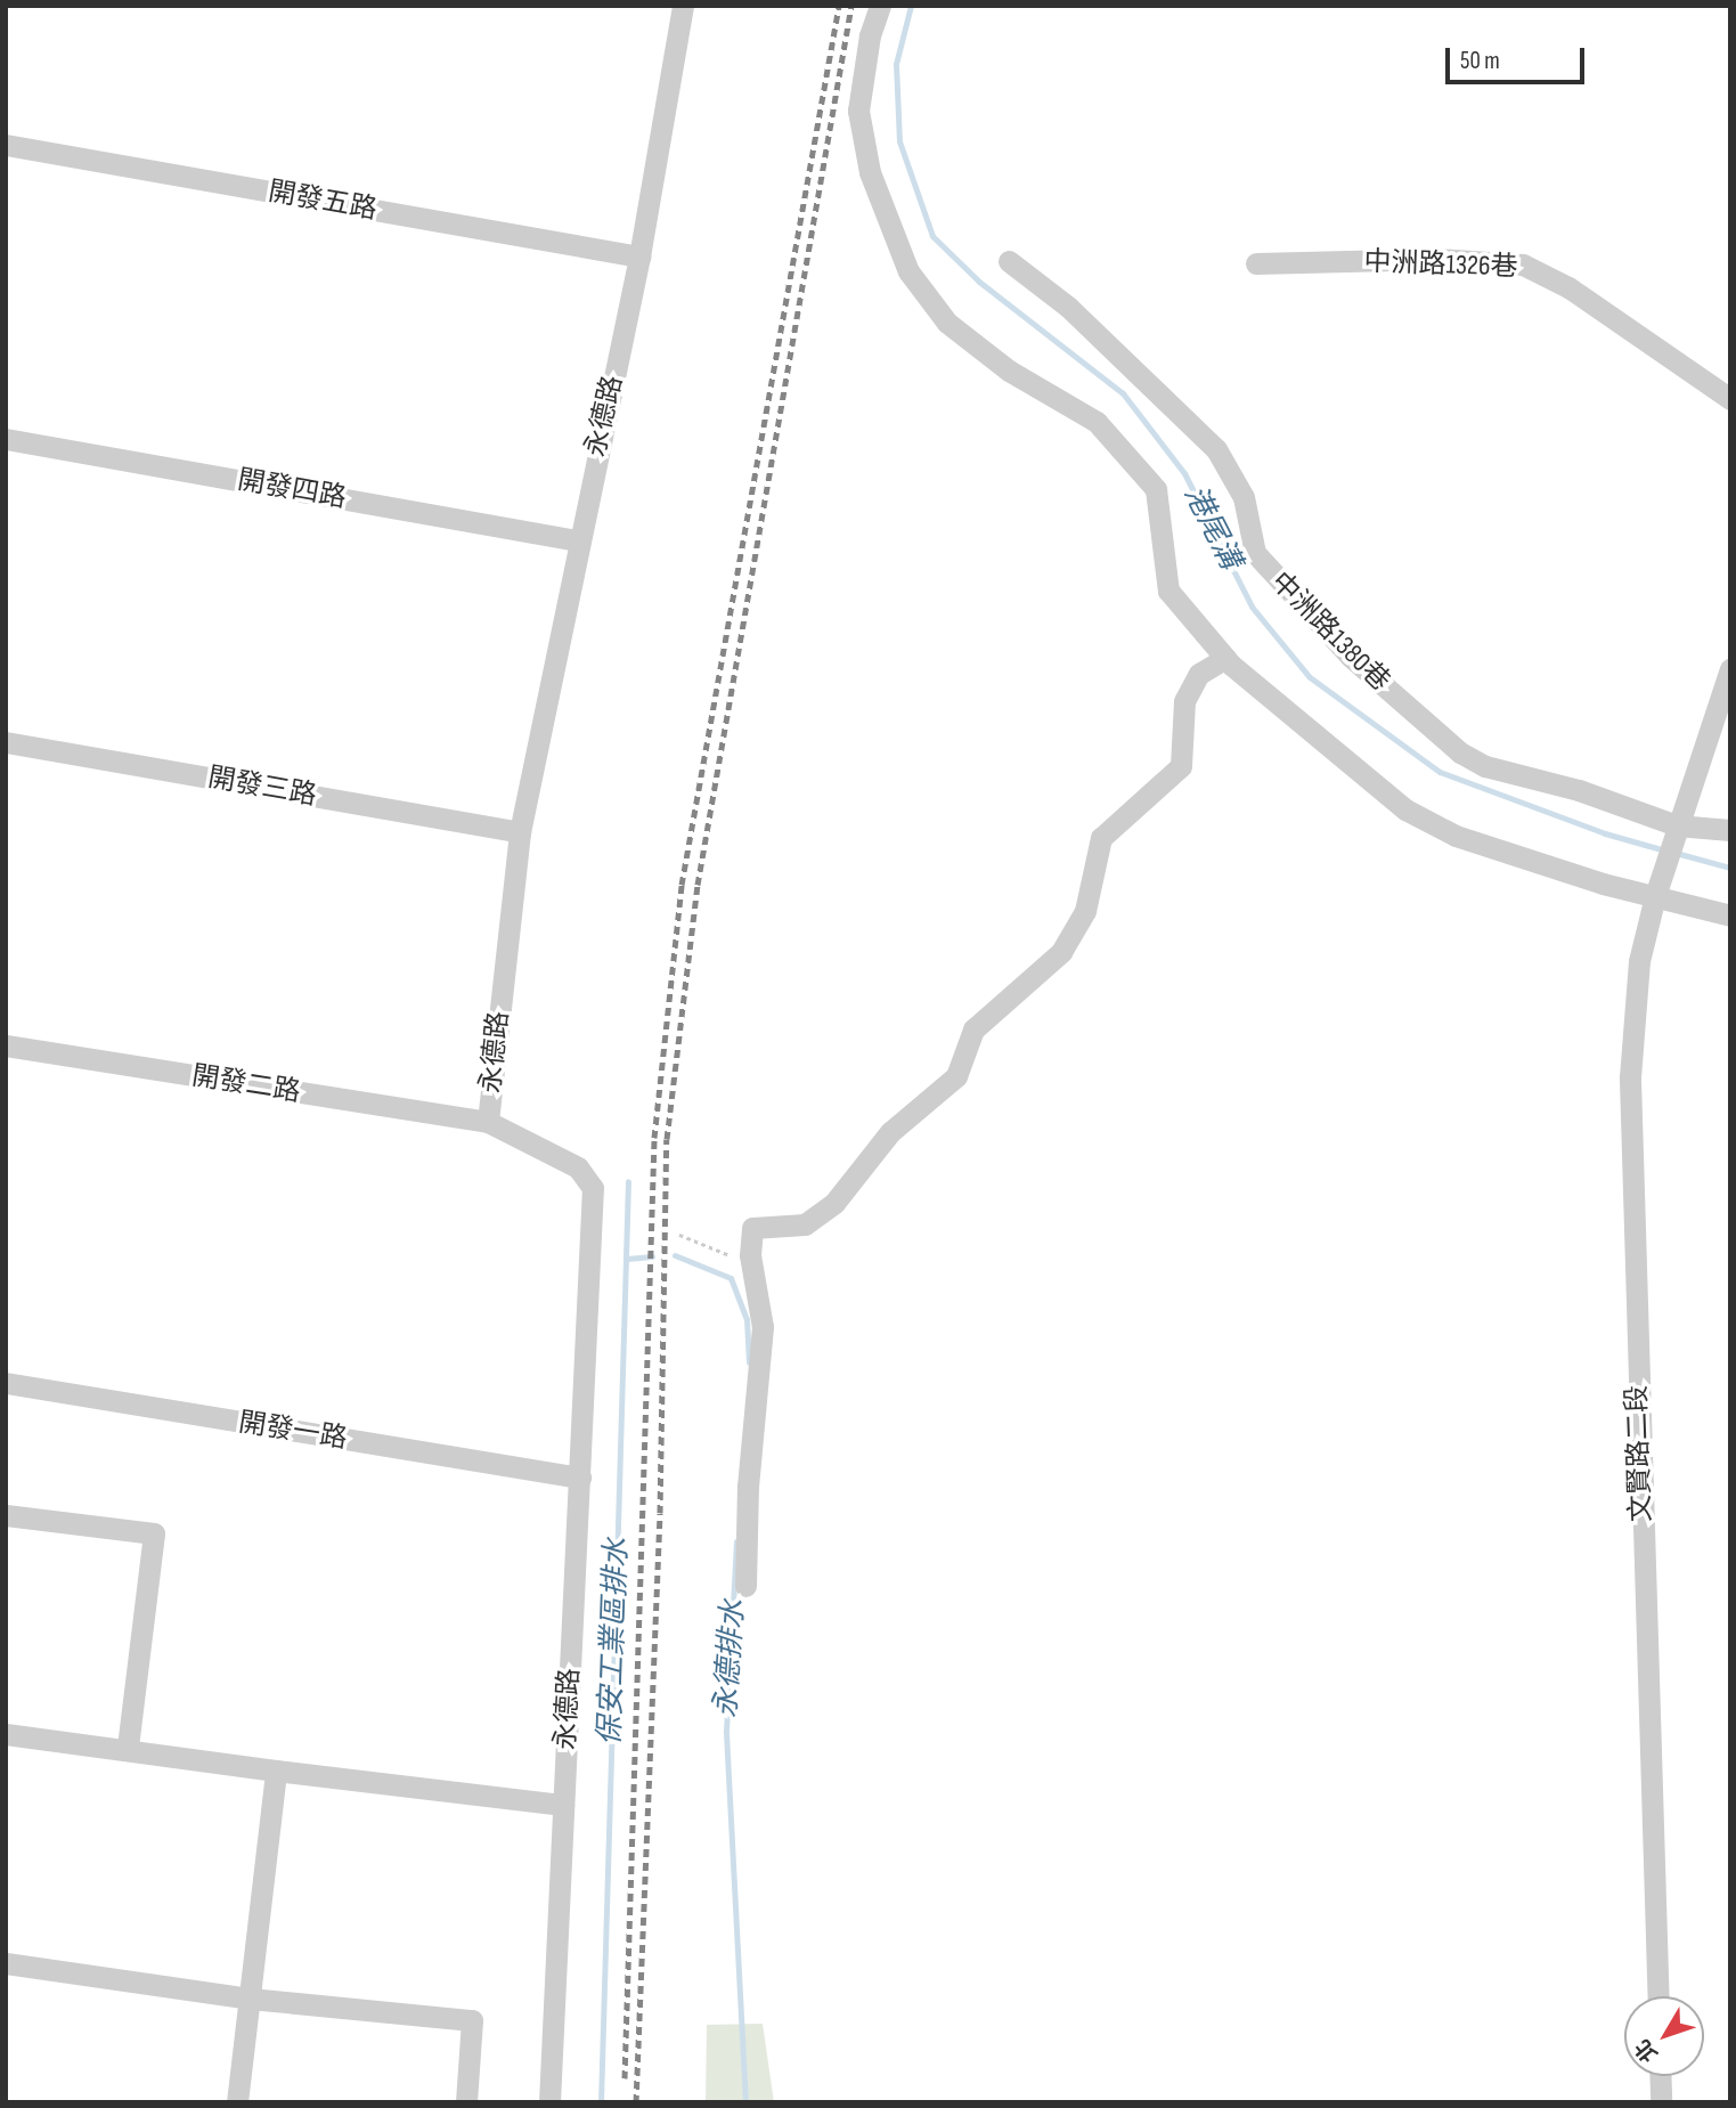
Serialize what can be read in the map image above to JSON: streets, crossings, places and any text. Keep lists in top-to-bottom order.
{
  "streets": {
    "street": [
      "開發五路",
      "中洲路1326巷",
      "永德路",
      "開發四路",
      "中洲路1380巷",
      "開發三路",
      "開發二路",
      "開發一路",
      "文賢路二段"
    ]
  },
  "crossings": [
    ["開發五路", "永德路"],
    ["永德路", "開發四路"],
    ["永德路", "開發三路"],
    ["永德路", "開發二路"],
    ["永德路", "開發一路"],
    ["中洲路1380巷", "文賢路二段"]
  ],
  "water": ["港尾溝", "保安工業區排水", "永德排水"],
  "scale_bar": "50 m",
  "north": "bottom left"
}
